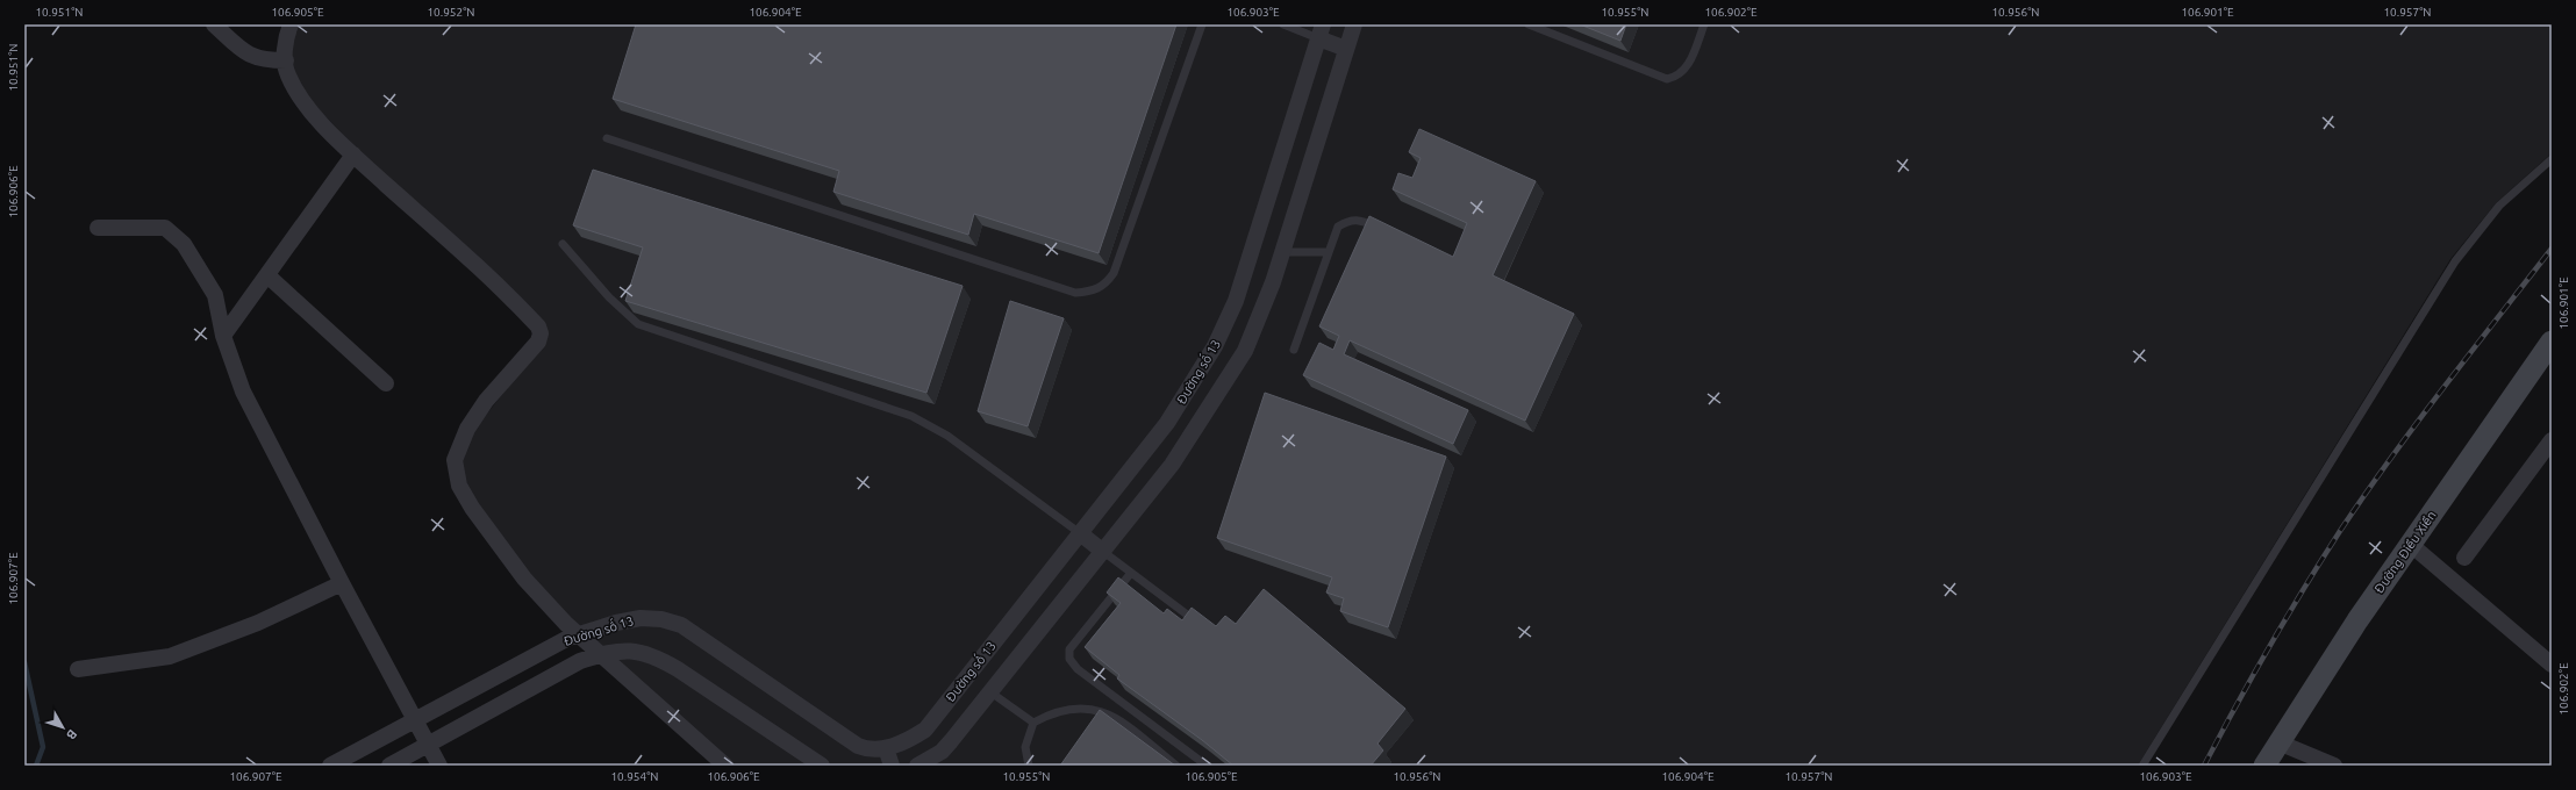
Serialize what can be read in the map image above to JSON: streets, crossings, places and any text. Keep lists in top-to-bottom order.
{
  "streets": {
    "street": ["Đường số 13", "Đường Điểu Xiển"]
  },
  "north": "bottom right",
  "coordinates": [
    "10.951°N",
    "106.905°E",
    "10.952°N",
    "106.904°E",
    "106.903°E",
    "10.955°N",
    "106.902°E",
    "10.956°N",
    "106.901°E",
    "10.957°N",
    "106.906°E",
    "106.907°E",
    "10.954°N"
  ]
}
